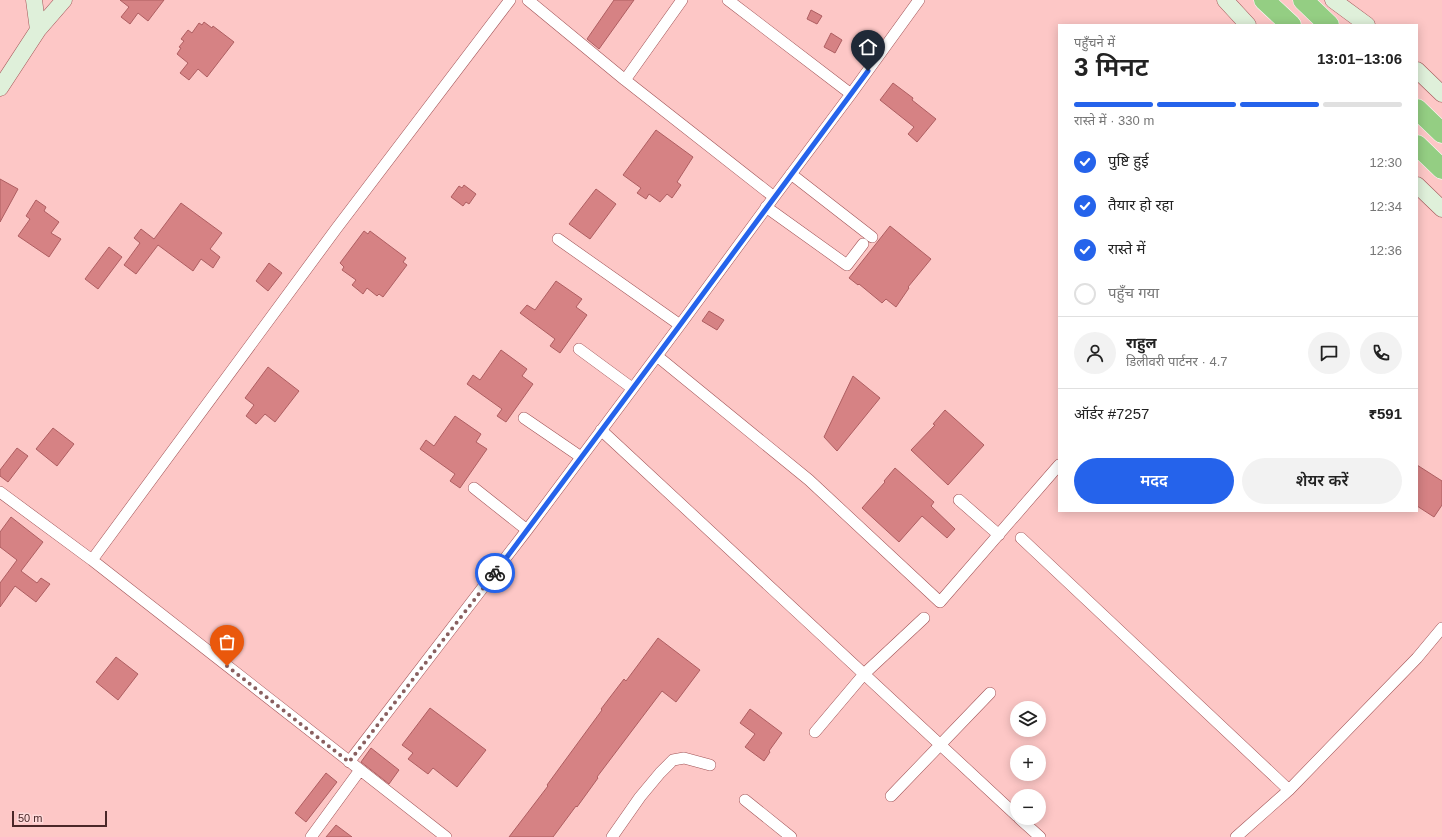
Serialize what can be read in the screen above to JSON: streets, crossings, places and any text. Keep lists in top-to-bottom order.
{
  "scale_bar": "50 m",
  "page": {
    "heading": ["3 मिनट", "पहुँचने में", "13:01–13:06"],
    "panel": [
      "राहुल",
      "डिलीवरी पार्टनर · 4.7",
      "ऑर्डर #7257",
      "₹591"
    ],
    "bar": "रास्ते में · 330 m",
    "list": [
      ["पुष्टि हुई", "12:30"],
      ["तैयार हो रहा", "12:34"],
      ["रास्ते में", "12:36"],
      "पहुँच गया"
    ],
    "buttons": ["मदद", "शेयर करें"],
    "map_buttons": ["+", "−"],
    "scale": "50 m"
  }
}
